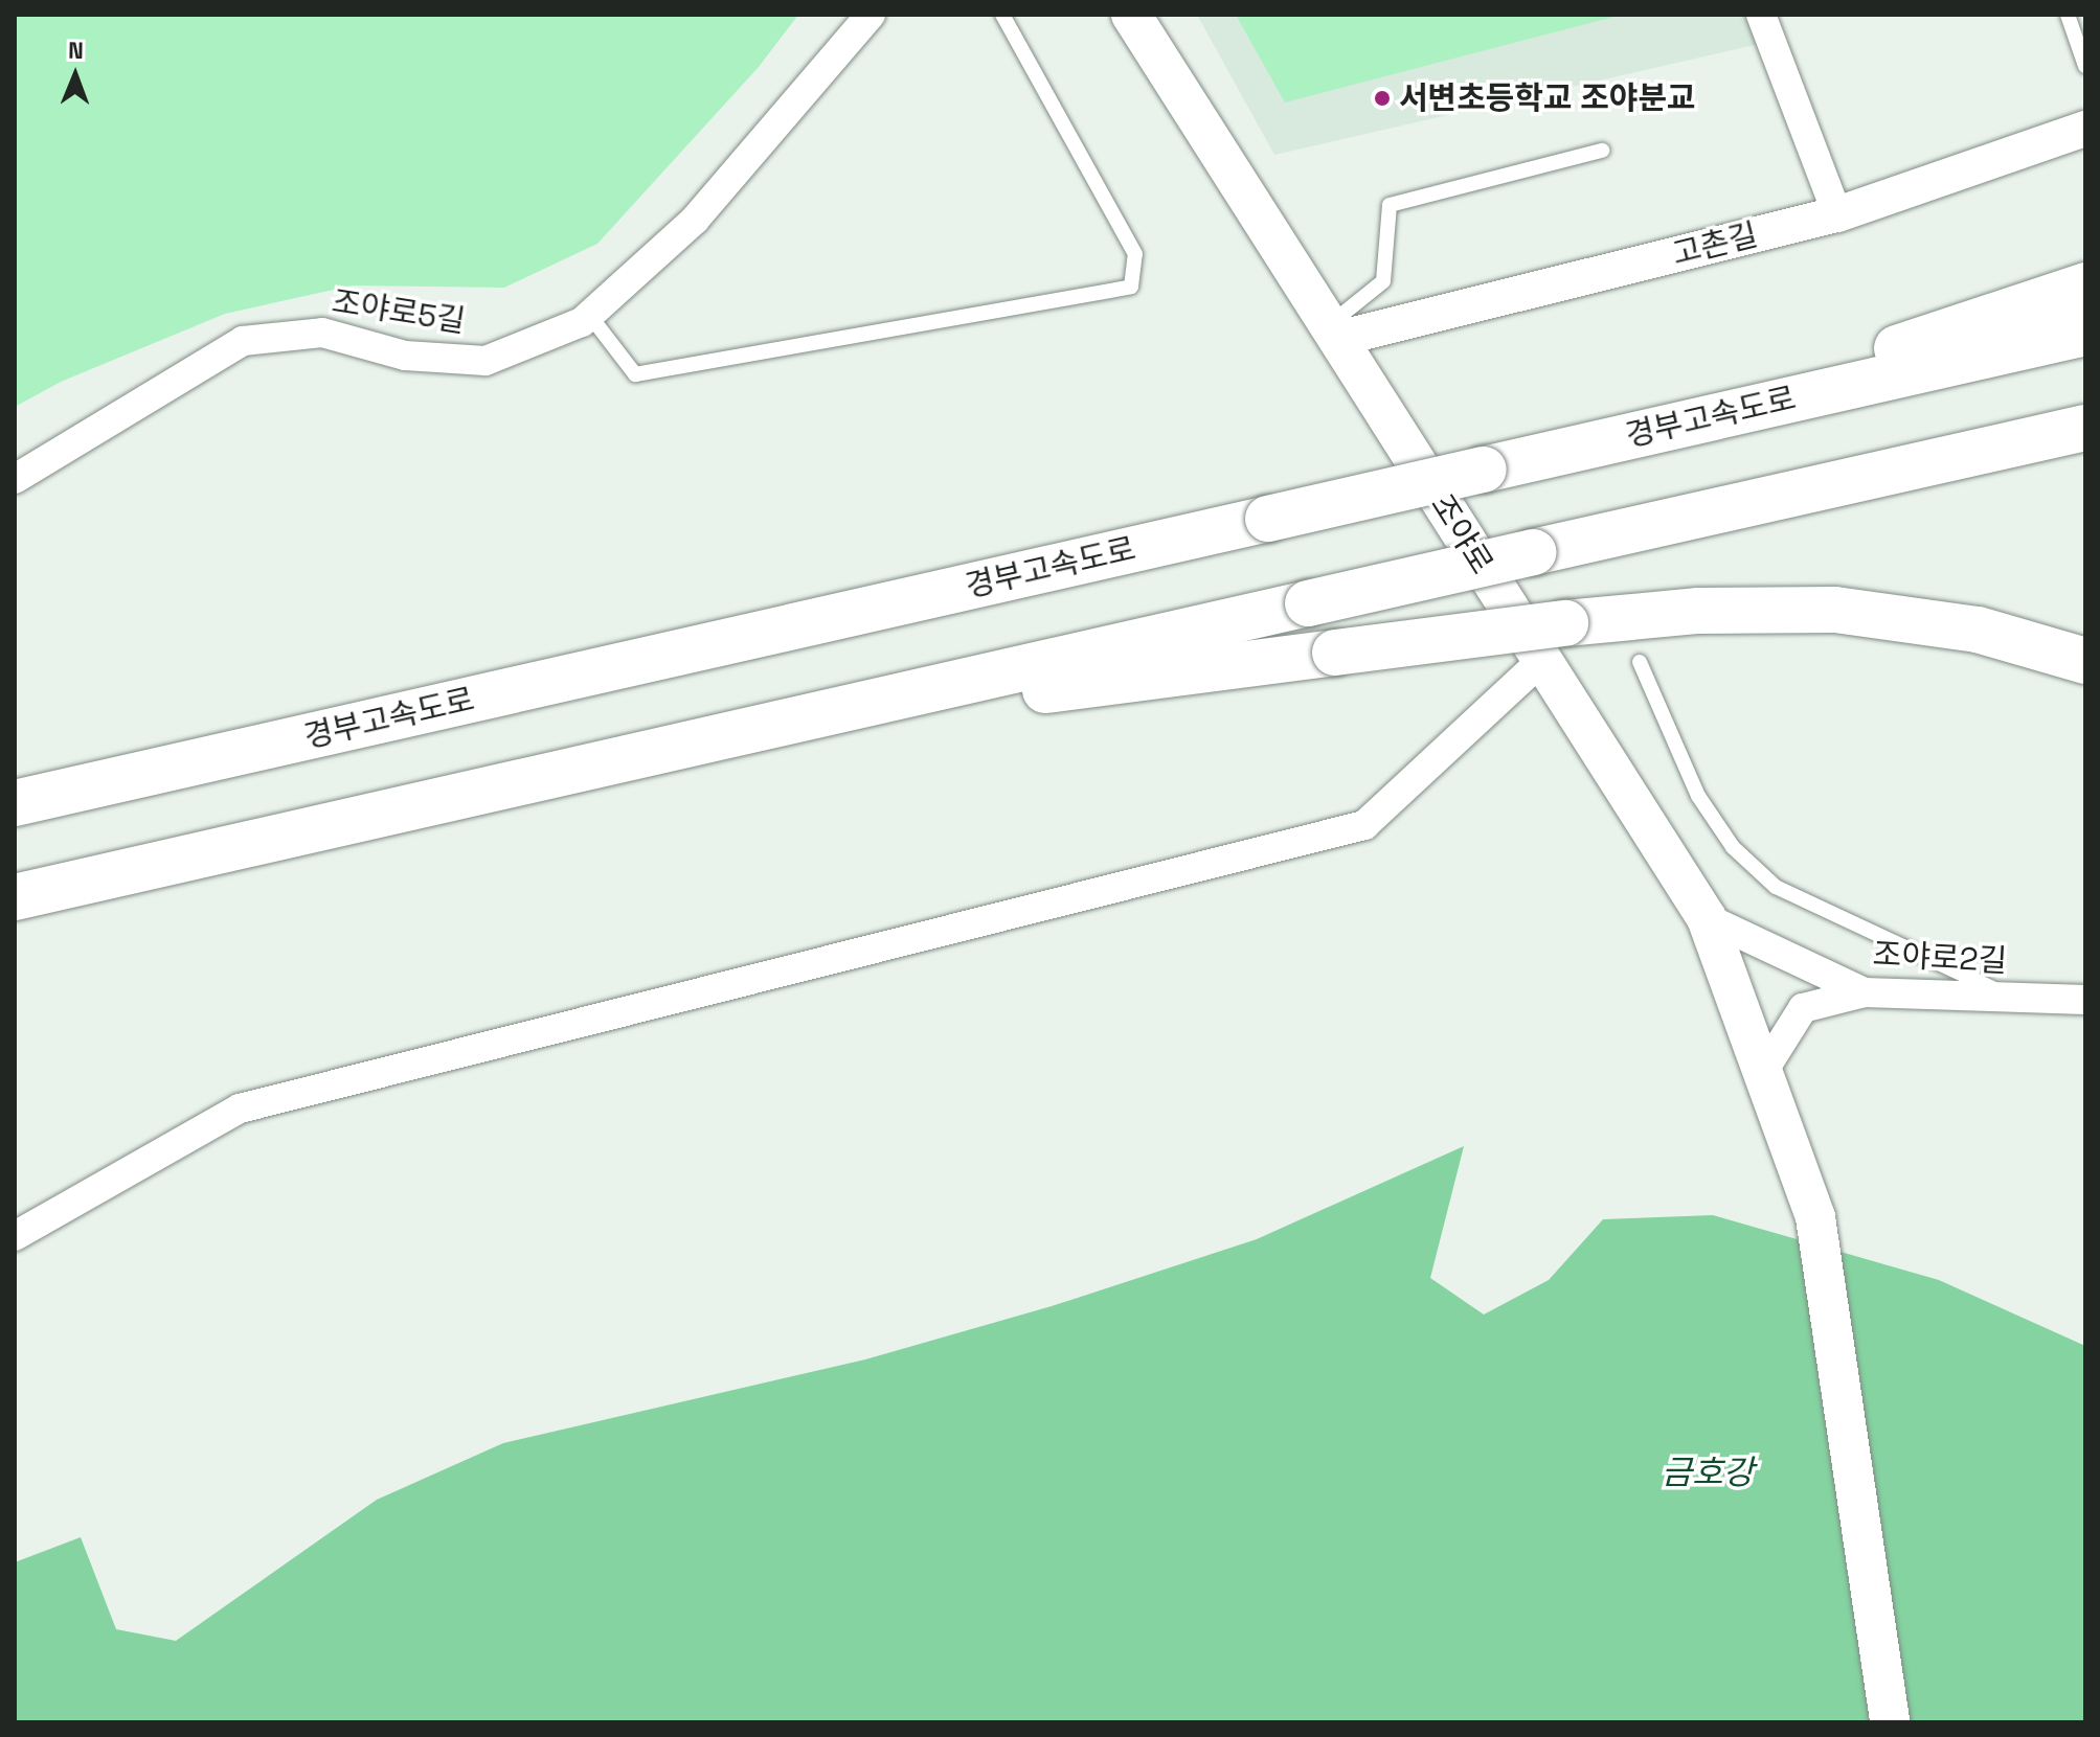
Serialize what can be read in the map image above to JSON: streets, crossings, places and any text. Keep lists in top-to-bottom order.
{
  "streets": {
    "highway": ["경부고속도로"],
    "main road": ["조야로"],
    "street": ["고촌길", "조야로5길", "조야로2길"]
  },
  "crossings": [
    ["고촌길", "조야로"],
    ["조야로", "조야로2길"]
  ],
  "water": ["금호강"],
  "places": ["서변초등학교 조야분교"],
  "north": "top"
}
